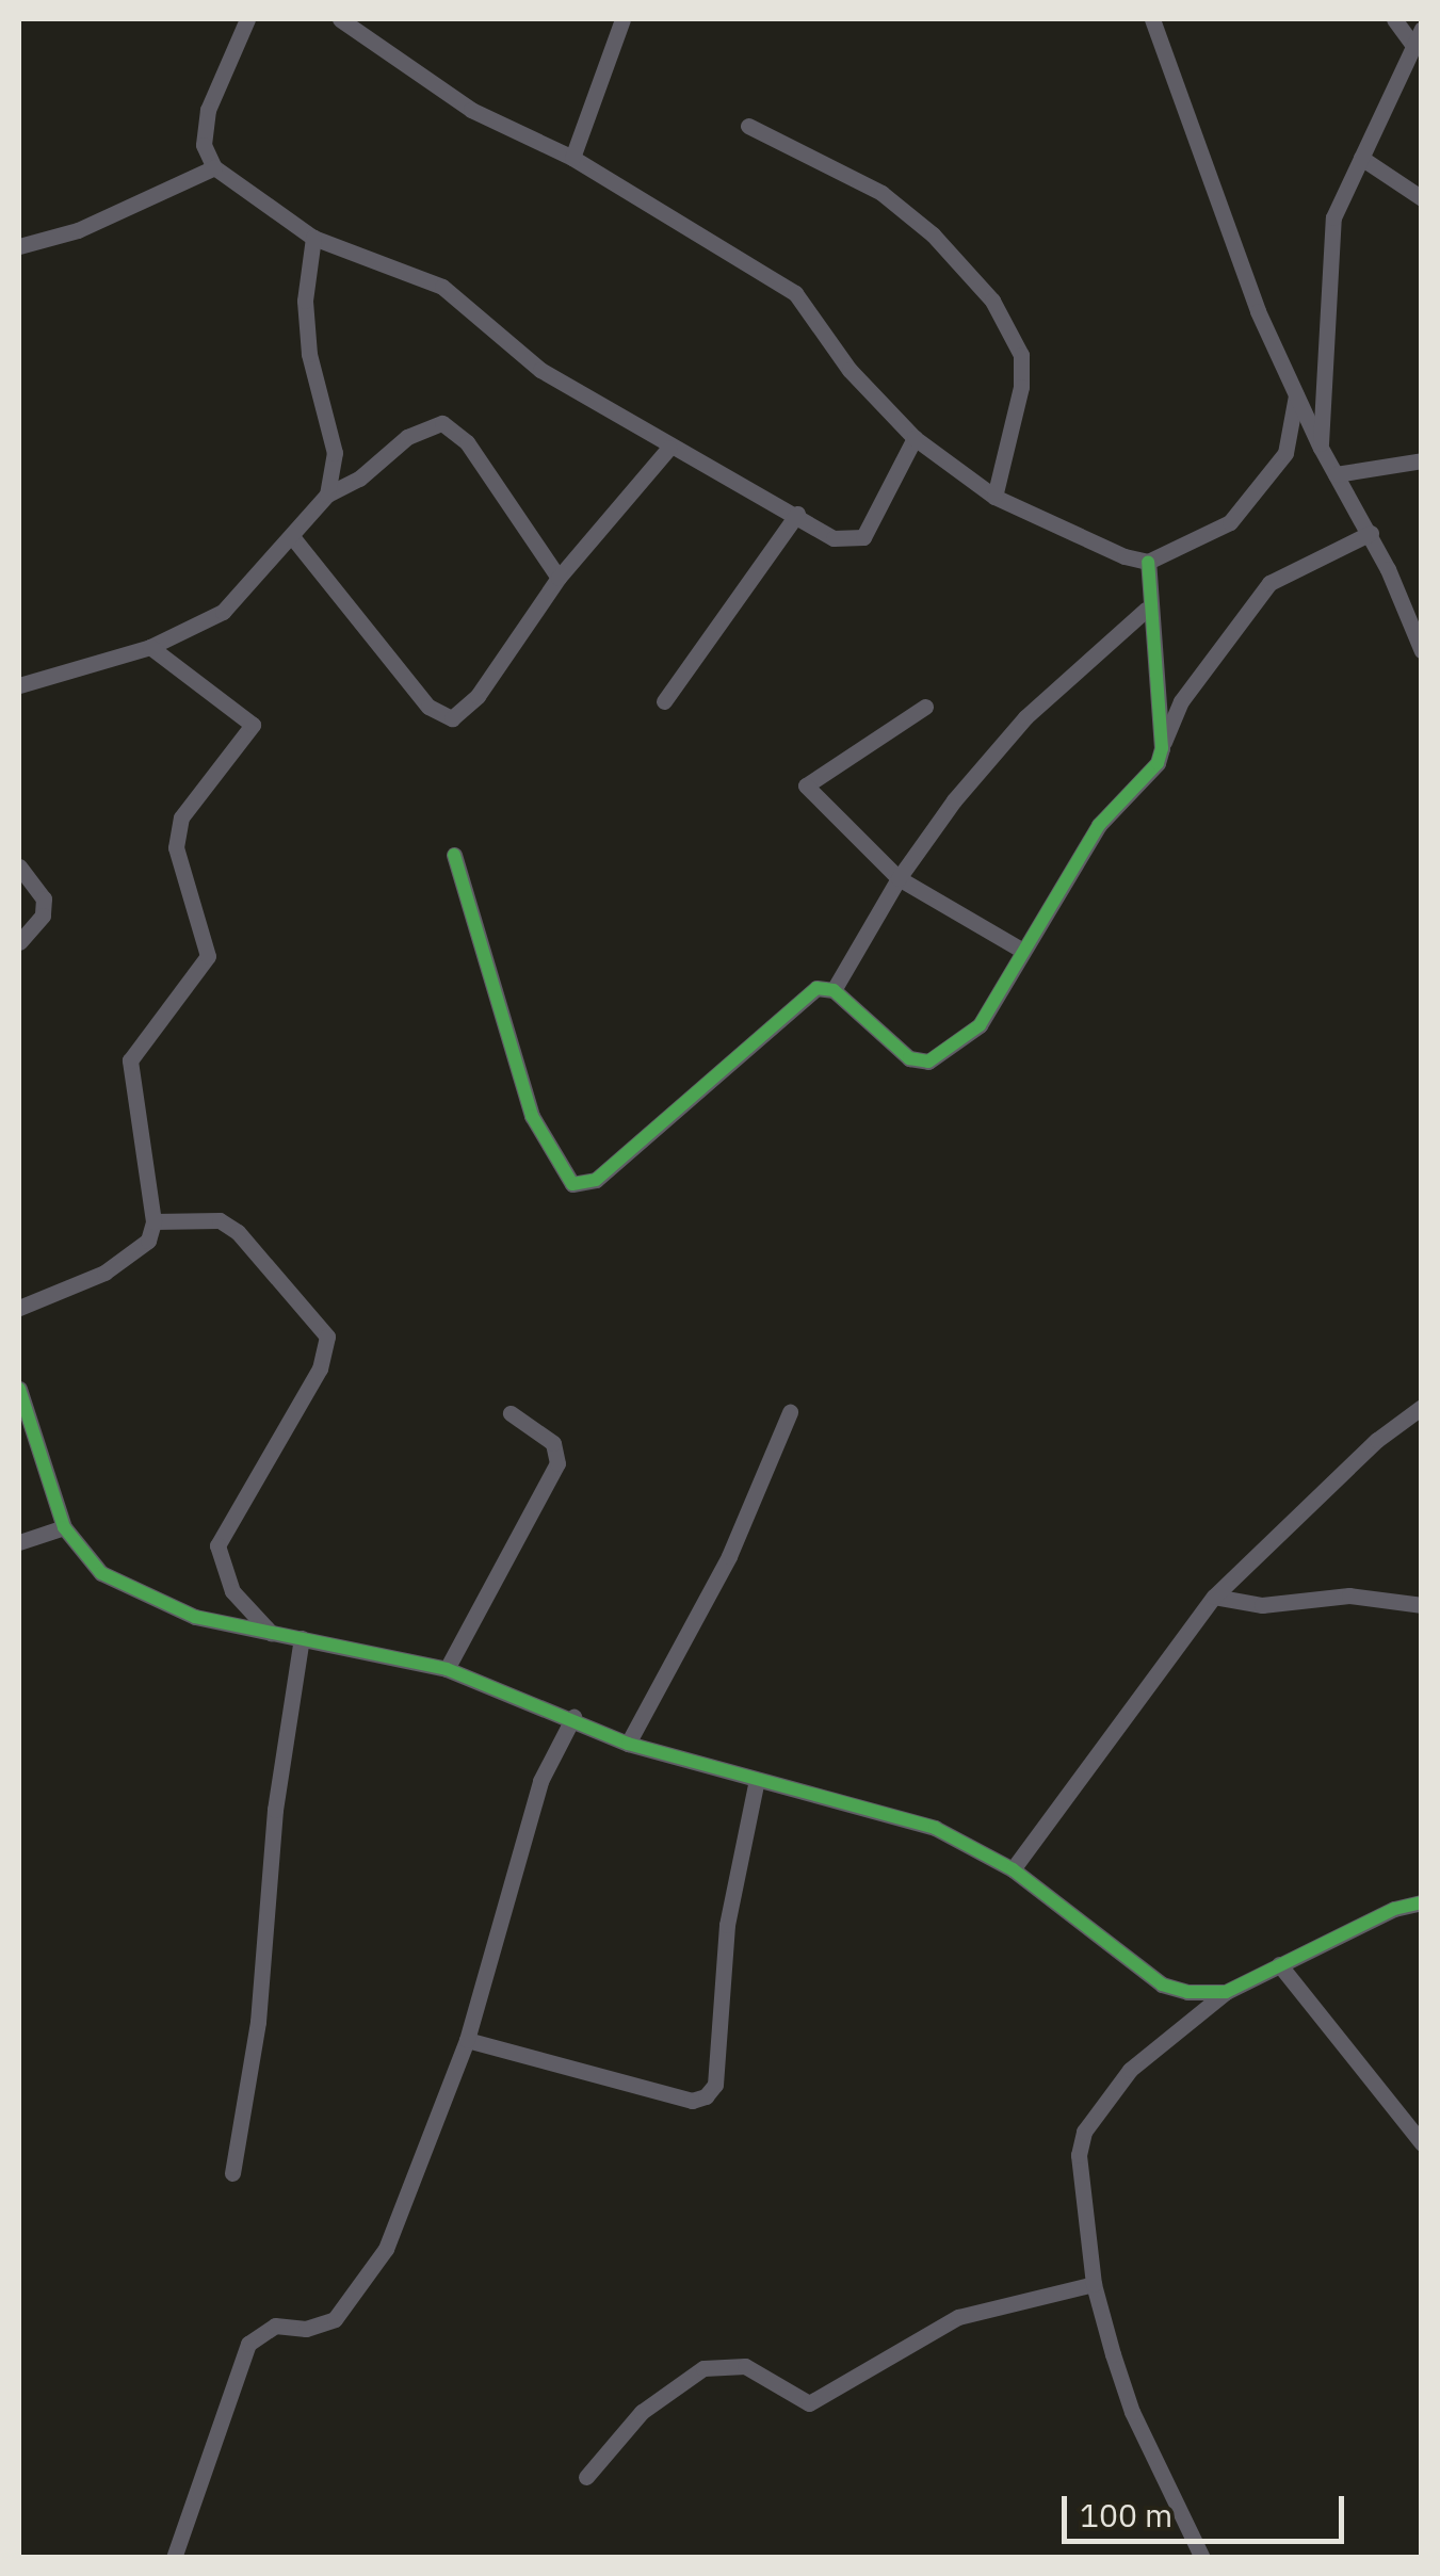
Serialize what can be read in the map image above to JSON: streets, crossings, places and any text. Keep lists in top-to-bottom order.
{
  "scale_bar": "100 m"
}
